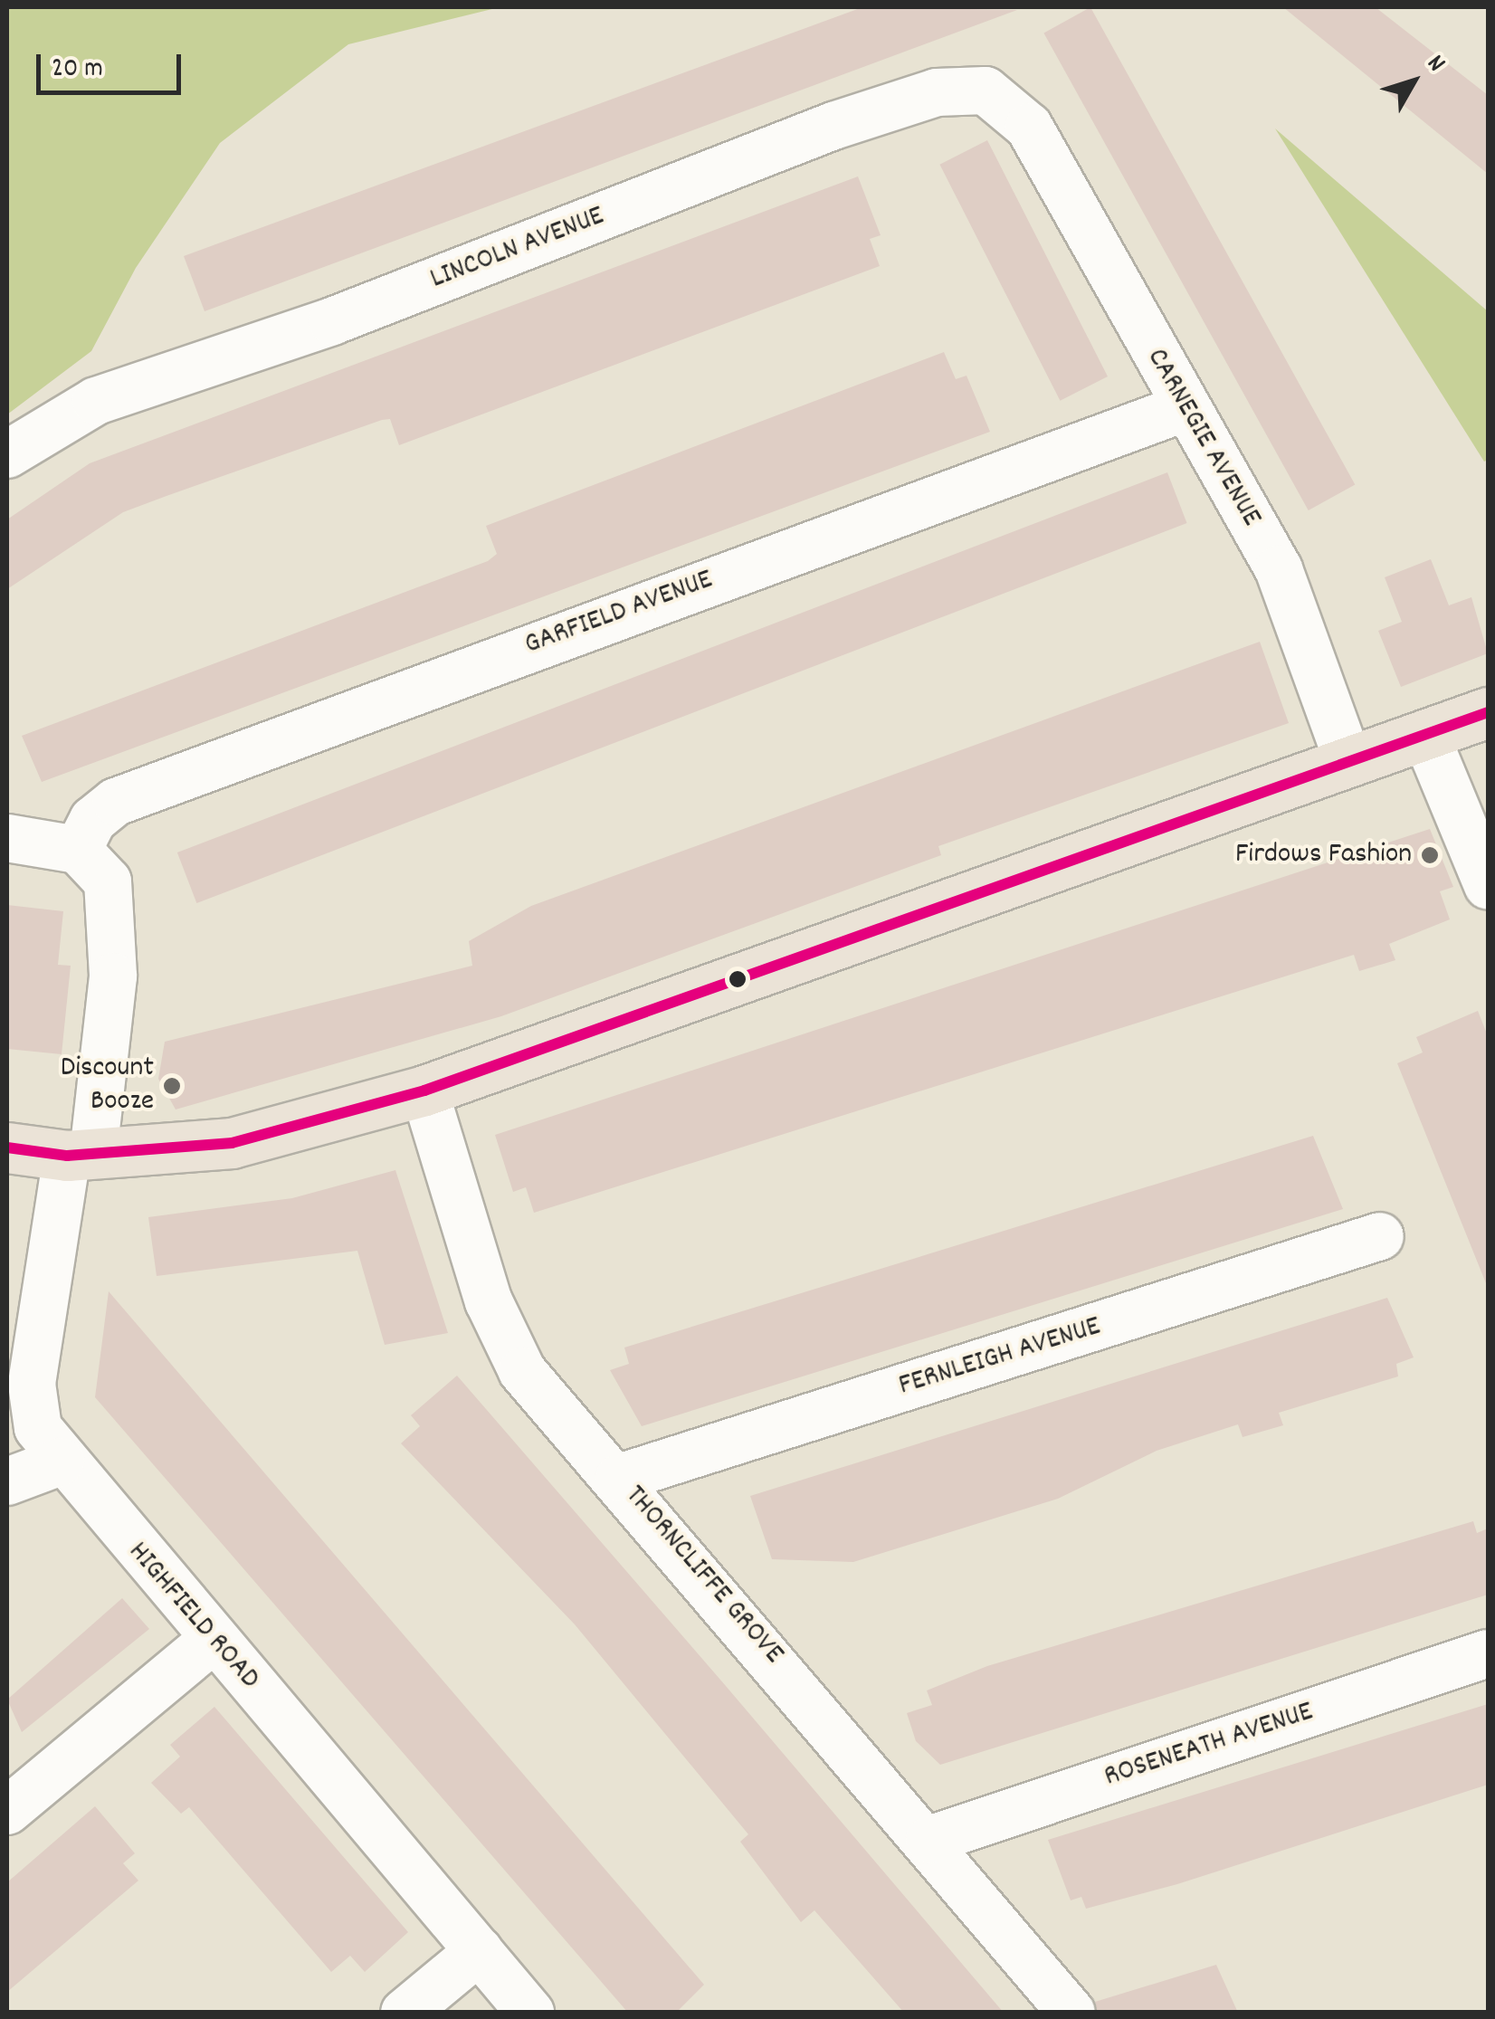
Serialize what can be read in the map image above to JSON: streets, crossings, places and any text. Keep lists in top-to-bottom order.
{
  "streets": {
    "street": [
      "LINCOLN AVENUE",
      "CARNEGIE AVENUE",
      "GARFIELD AVENUE",
      "FERNLEIGH AVENUE",
      "THORNCLIFFE GROVE",
      "HIGHFIELD ROAD",
      "ROSENEATH AVENUE"
    ]
  },
  "crossings": [
    ["LINCOLN AVENUE", "CARNEGIE AVENUE"],
    ["CARNEGIE AVENUE", "GARFIELD AVENUE"],
    ["GARFIELD AVENUE", "HIGHFIELD ROAD"],
    ["FERNLEIGH AVENUE", "THORNCLIFFE GROVE"],
    ["THORNCLIFFE GROVE", "ROSENEATH AVENUE"]
  ],
  "places": ["Firdows Fashion", "Discount Booze"],
  "scale_bar": "20 m",
  "north": "top right"
}
